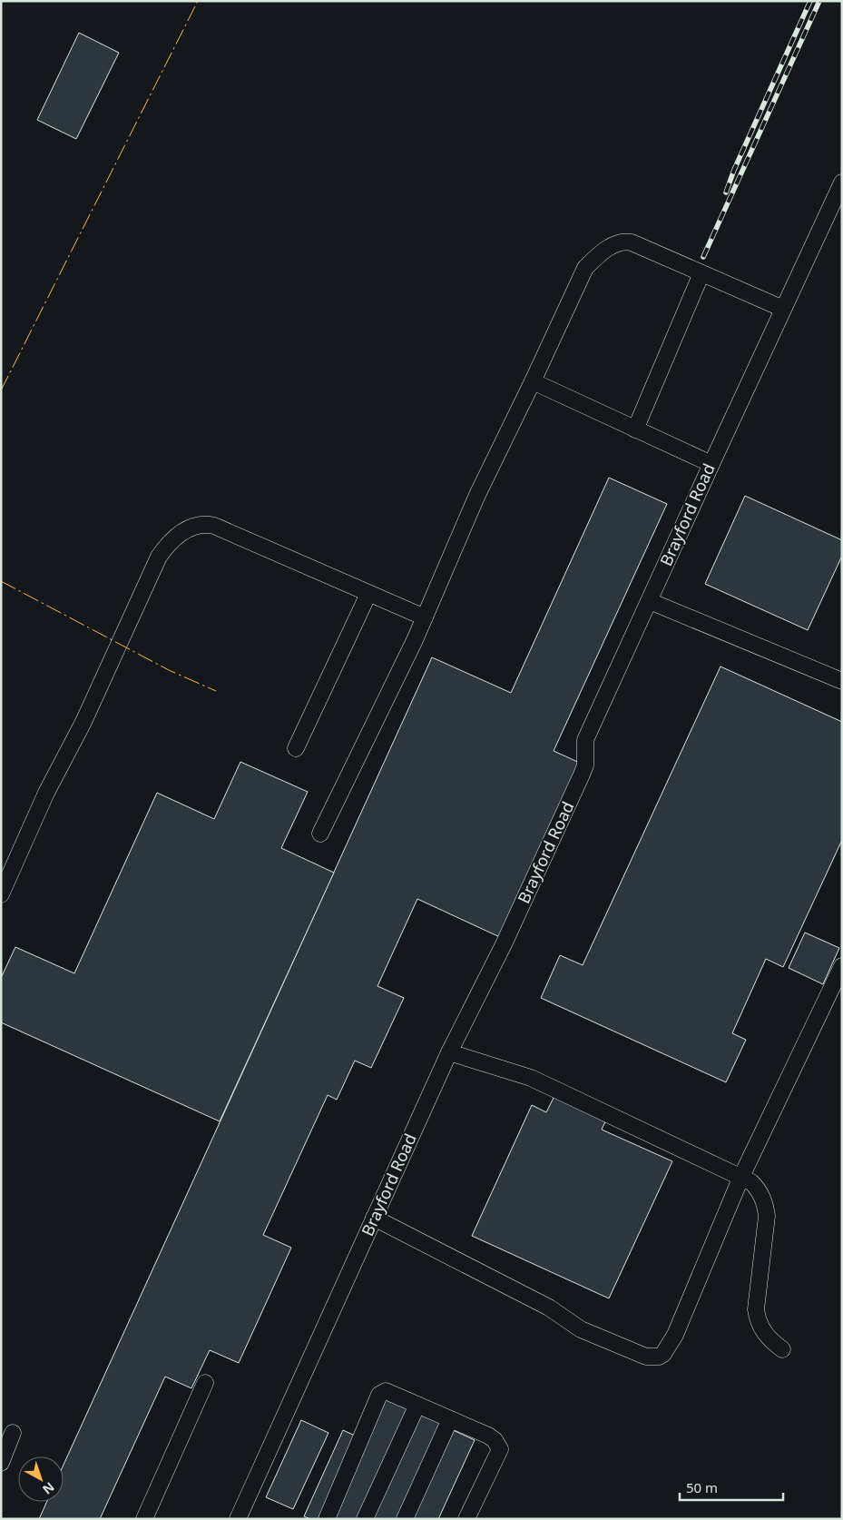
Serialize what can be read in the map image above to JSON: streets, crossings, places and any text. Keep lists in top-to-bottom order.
{
  "streets": {
    "lane": ["Brayford Road"]
  },
  "scale_bar": "50 m",
  "north": "bottom right"
}
